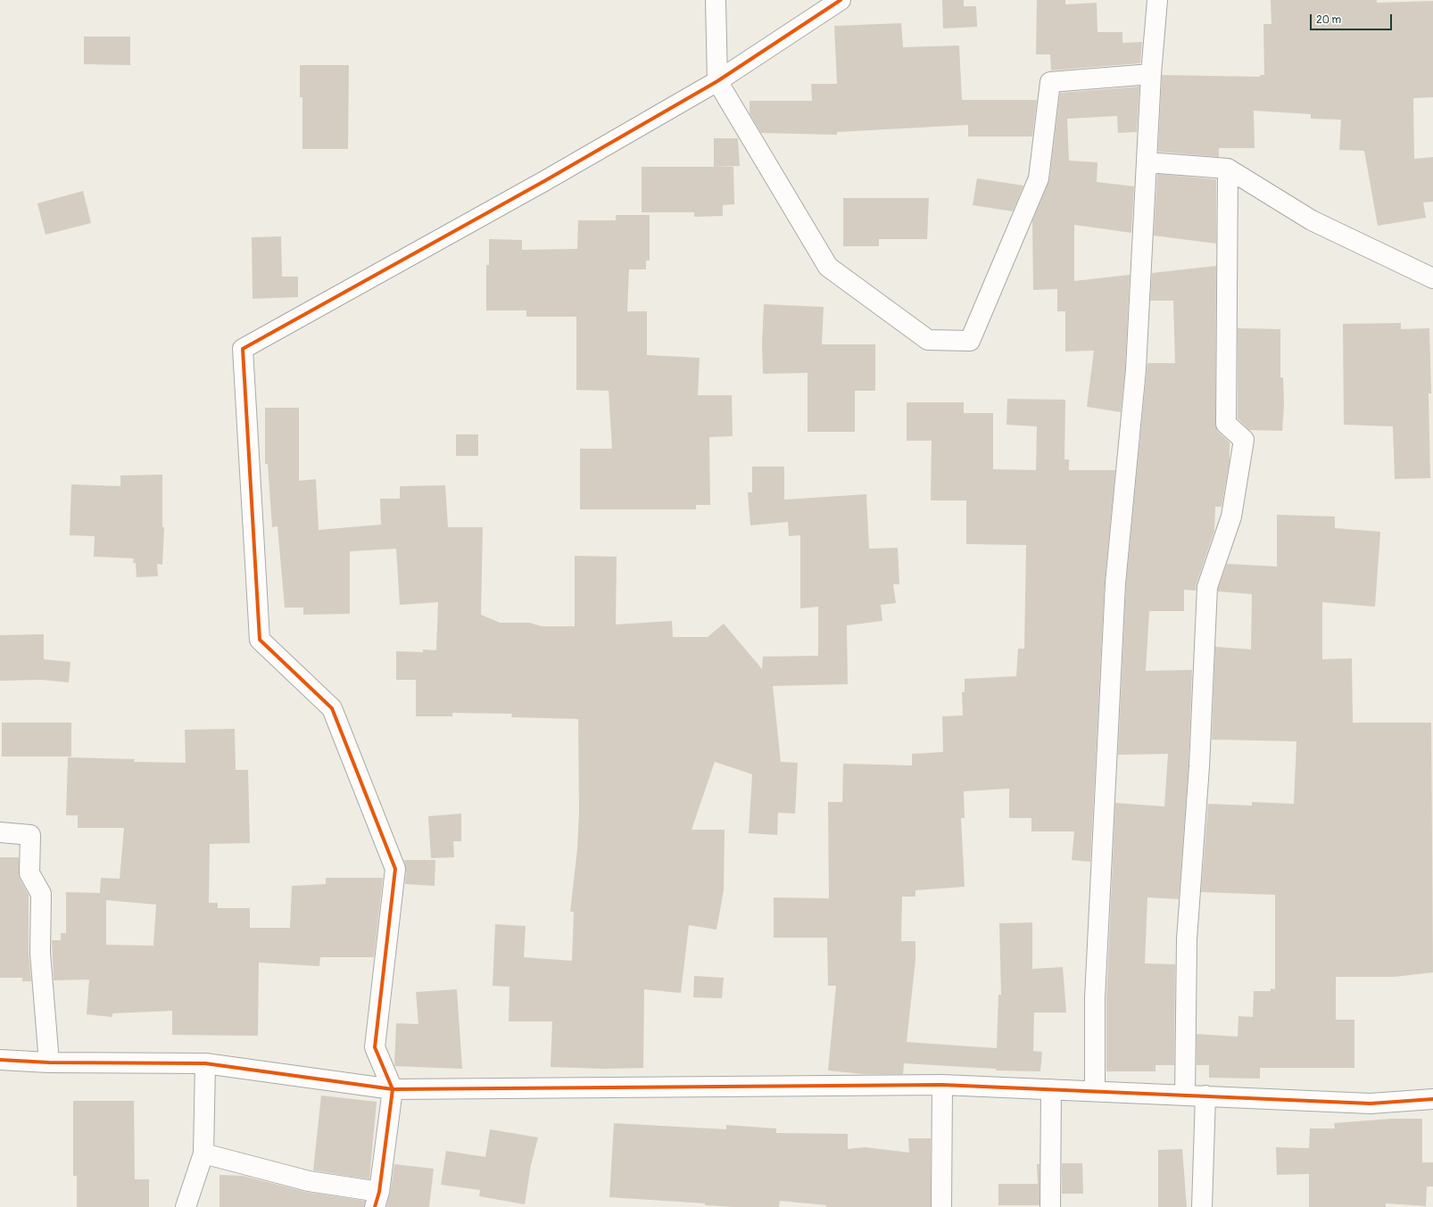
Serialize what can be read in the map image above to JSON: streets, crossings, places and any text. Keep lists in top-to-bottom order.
{
  "scale_bar": "20 m"
}
